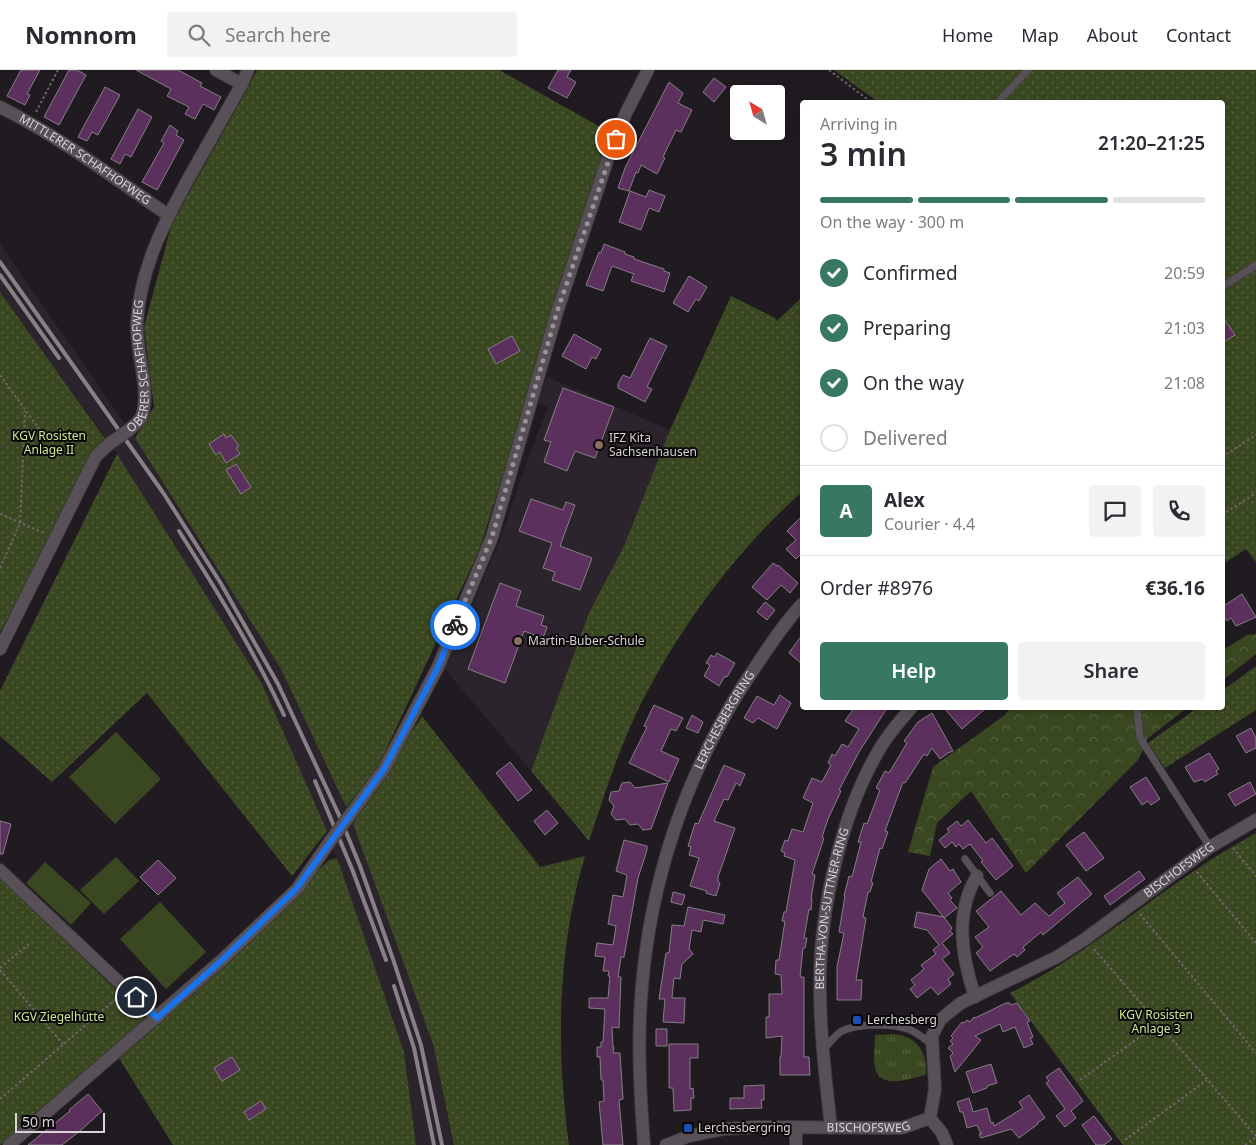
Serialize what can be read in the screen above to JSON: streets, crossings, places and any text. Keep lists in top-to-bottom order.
{
  "streets": {
    "street": [
      "MITTLERER SCHAFHOFWEG",
      "OBERER SCHAFHOFWEG",
      "LERCHESBERGRING",
      "BISCHOFSWEG",
      "BERTHA-VON-SUTTNER-RING"
    ]
  },
  "crossings": [
    ["MITTLERER SCHAFHOFWEG", "OBERER SCHAFHOFWEG"],
    ["BISCHOFSWEG", "BERTHA-VON-SUTTNER-RING"]
  ],
  "parks": ["KGV Rosisten Anlage II", "KGV Rosisten Anlage 3", "KGV Ziegelhütte"],
  "places": {
    "other": ["IFZ Kita Sachsenhausen", "Martin-Buber-Schule"],
    "transit": ["Lerchesberg", "Lerchesbergring"]
  },
  "scale_bar": "50 m",
  "north": "top left",
  "page": {
    "header": "Nomnom",
    "search": "Search here",
    "nav": [
      "Home",
      "Map",
      "About",
      "Contact"
    ],
    "heading": ["3 min", "Arriving in", "21:20–21:25"],
    "panel": [
      "Alex",
      "Courier · 4.4",
      "Order #8976",
      "€36.16"
    ],
    "bar": "On the way · 300 m",
    "list": [
      ["Confirmed", "20:59"],
      ["Preparing", "21:03"],
      ["On the way", "21:08"],
      "Delivered"
    ],
    "round": "A",
    "buttons": ["Help", "Share"],
    "scale": "50 m"
  }
}
